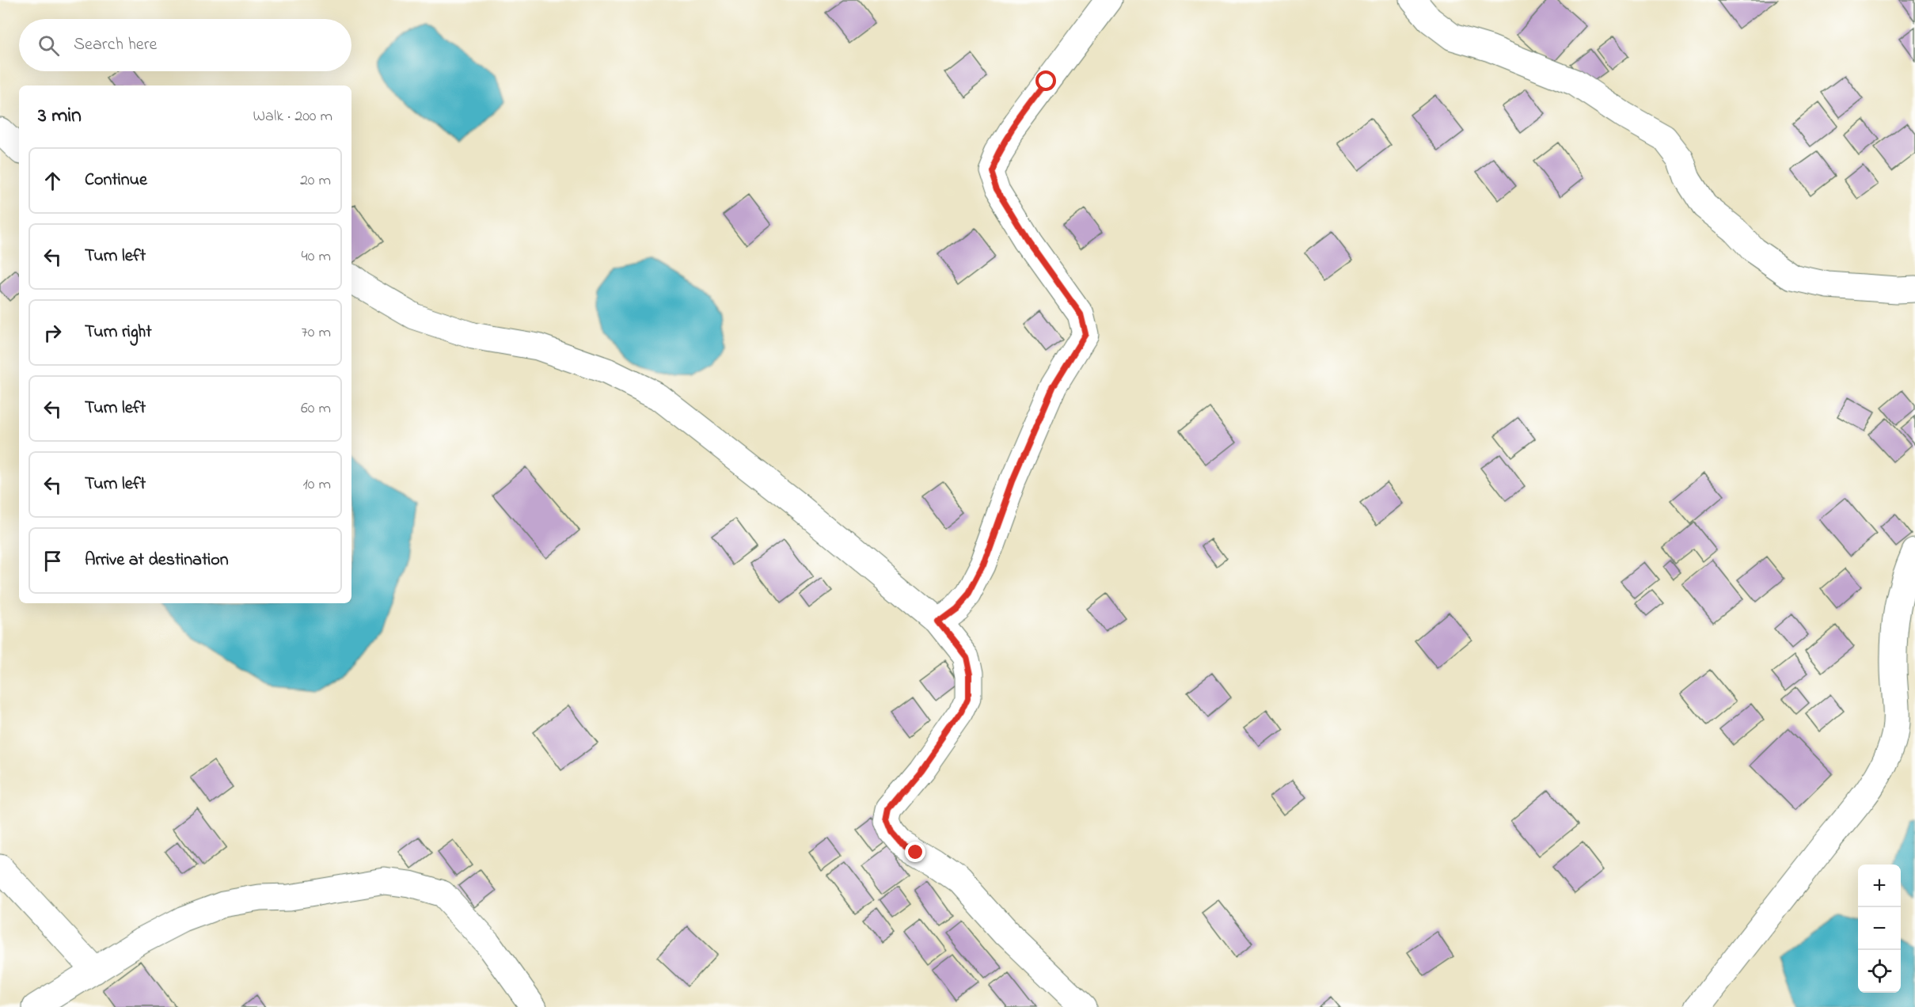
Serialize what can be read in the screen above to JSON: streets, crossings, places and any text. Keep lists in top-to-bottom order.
{
  "page": {
    "search": "Search here",
    "heading": ["3 min", "Walk · 200 m"],
    "list": [
      ["Continue", "20 m"],
      ["Turn left", "40 m"],
      ["Turn right", "70 m"],
      ["Turn left", "60 m"],
      ["Turn left", "10 m"],
      "Arrive at destination"
    ],
    "map_buttons": ["+", "−"]
  }
}
